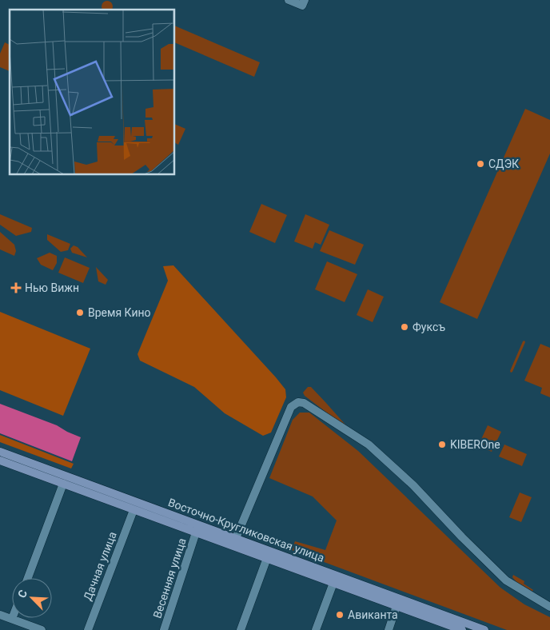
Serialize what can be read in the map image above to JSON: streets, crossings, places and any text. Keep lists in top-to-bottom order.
{
  "streets": {
    "main road": ["Восточно-Кругликовская улица"],
    "street": ["Дачная улица", "Весенняя улица"]
  },
  "crossings": [
    ["Восточно-Кругликовская улица", "Дачная улица"],
    ["Восточно-Кругликовская улица", "Весенняя улица"]
  ],
  "places": {
    "other": [
      "СДЭК",
      "Время Кино",
      "Фуксъ",
      "KIBEROne",
      "Авиканта"
    ],
    "health": ["Нью Вижн"]
  },
  "north": "top left"
}
